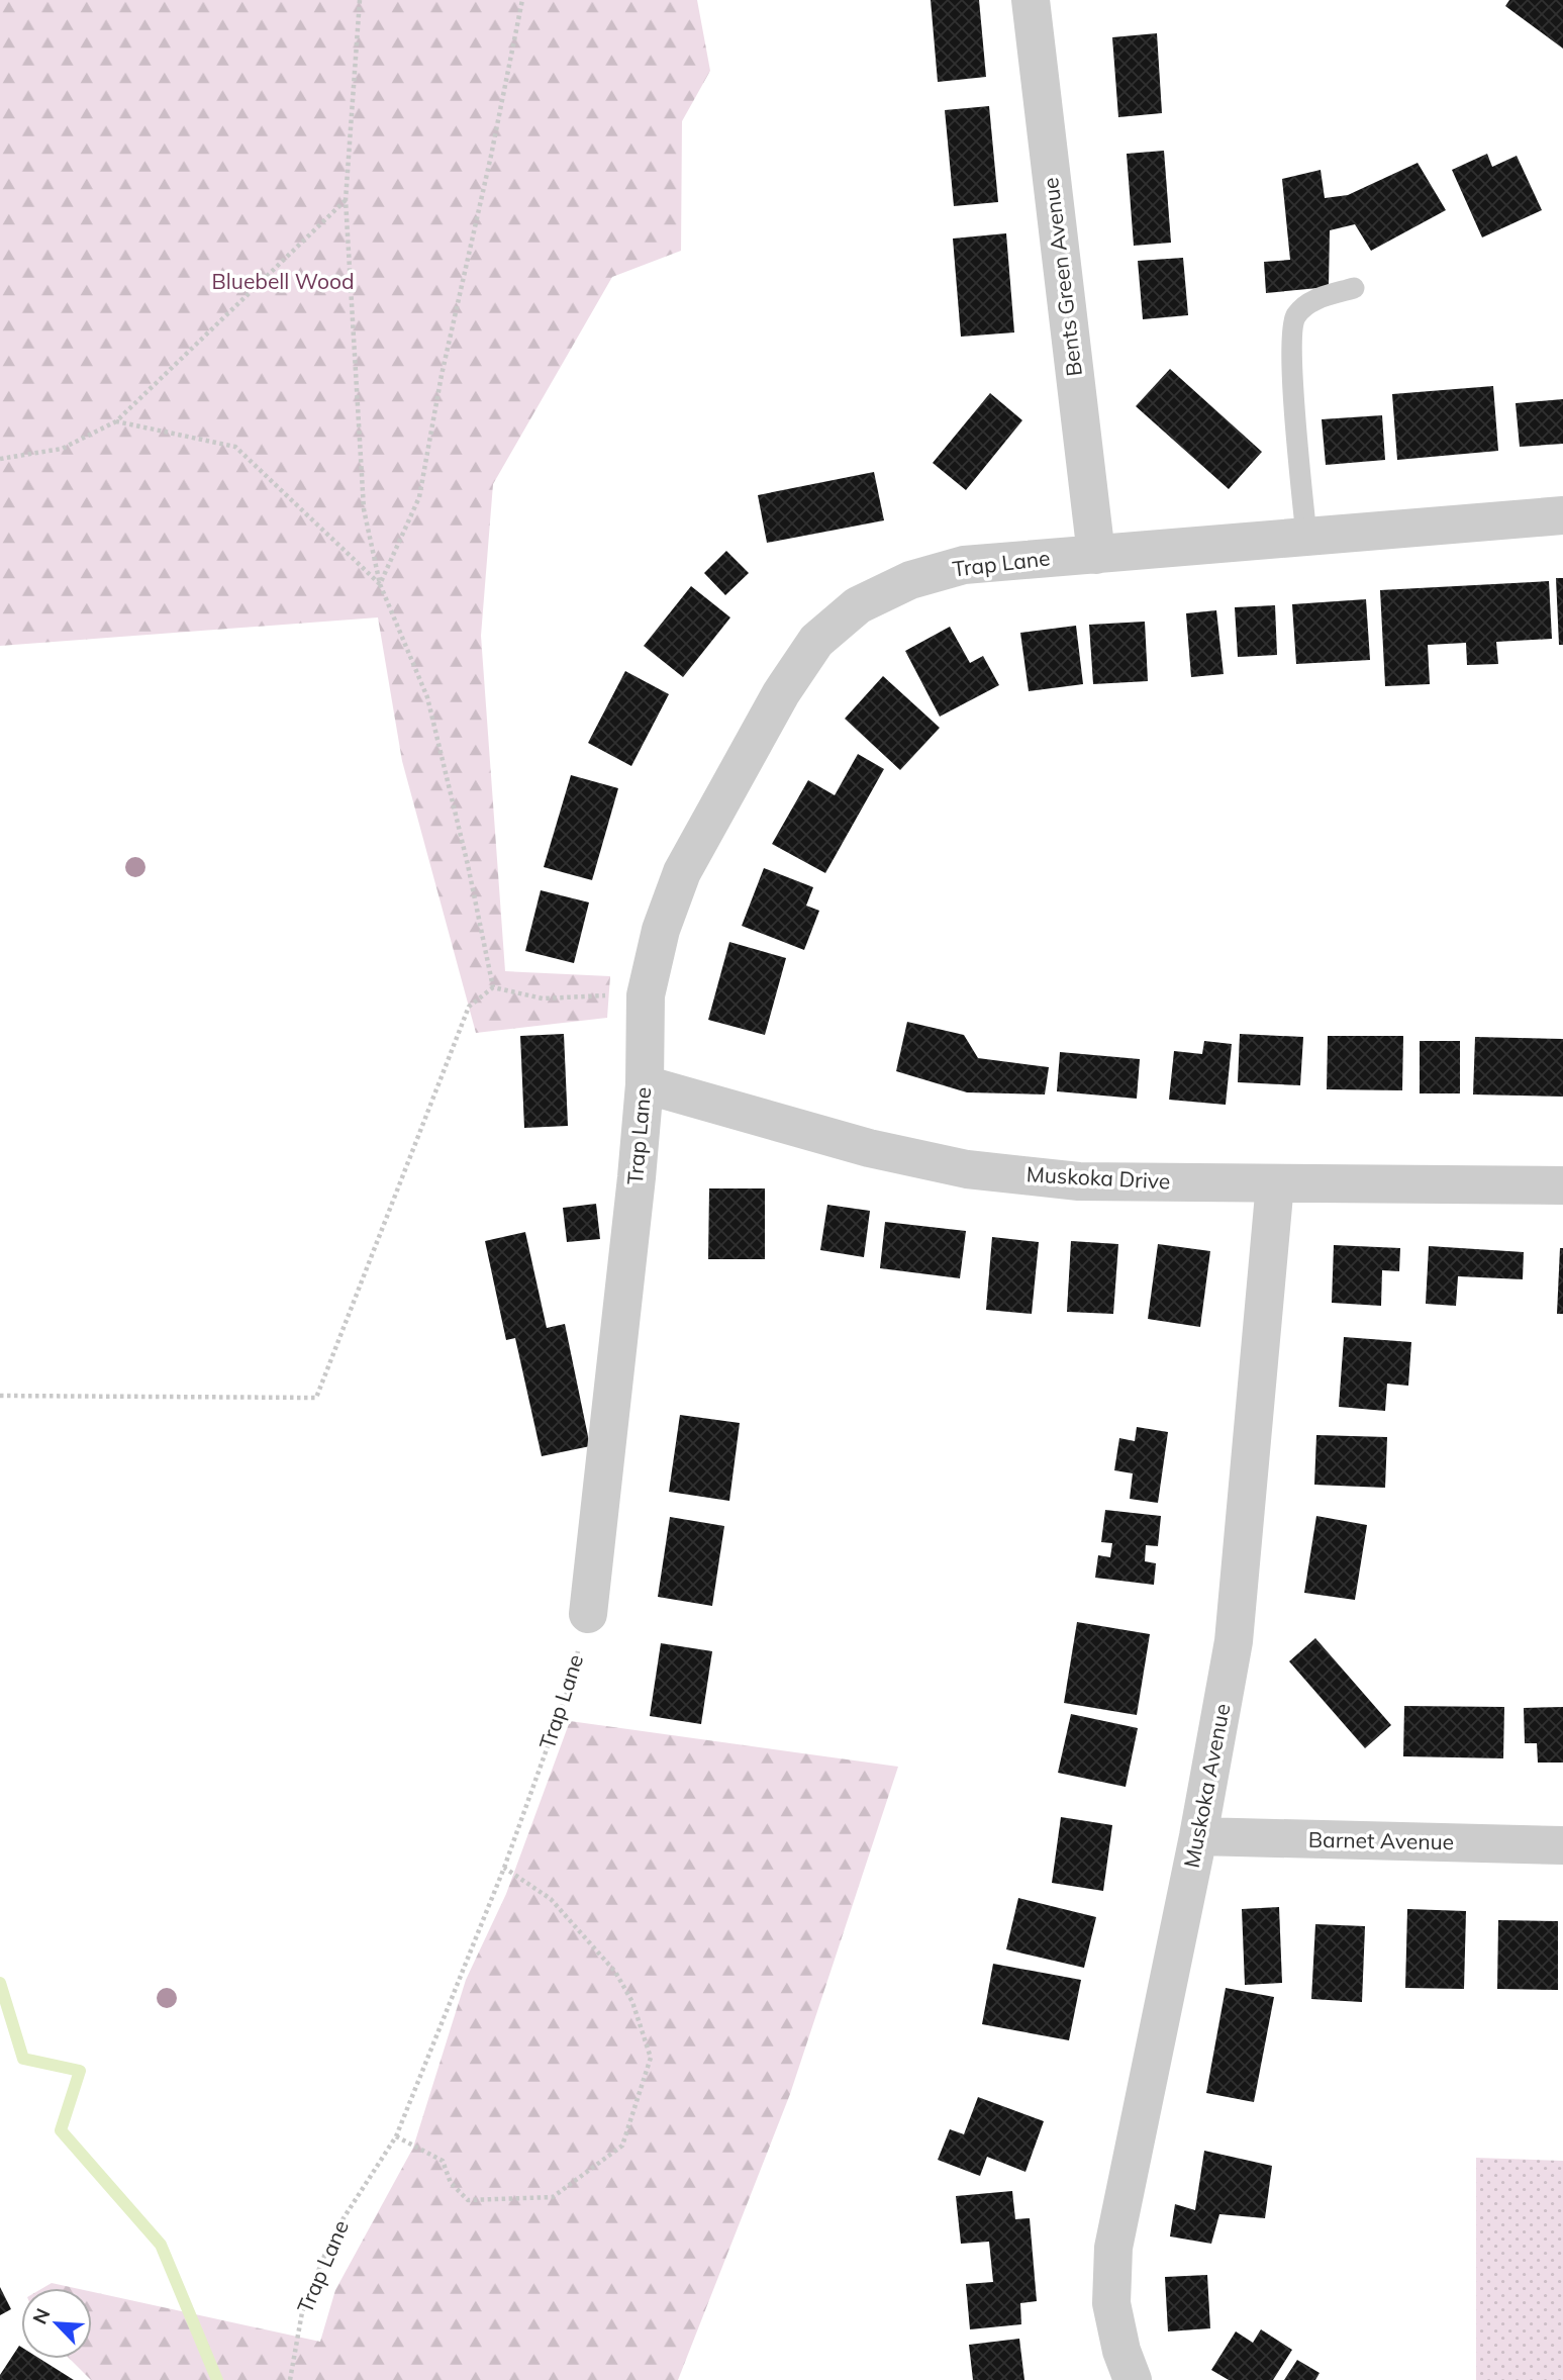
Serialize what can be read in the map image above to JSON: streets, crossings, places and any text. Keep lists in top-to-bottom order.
{
  "streets": {
    "street": [
      "Bents Green Avenue",
      "Trap Lane",
      "Muskoka Drive",
      "Muskoka Avenue",
      "Barnet Avenue"
    ]
  },
  "crossings": [
    ["Bents Green Avenue", "Trap Lane"],
    ["Trap Lane", "Muskoka Drive"],
    ["Muskoka Drive", "Muskoka Avenue"],
    ["Muskoka Avenue", "Barnet Avenue"]
  ],
  "parks": ["Bluebell Wood"],
  "north": "top left"
}
